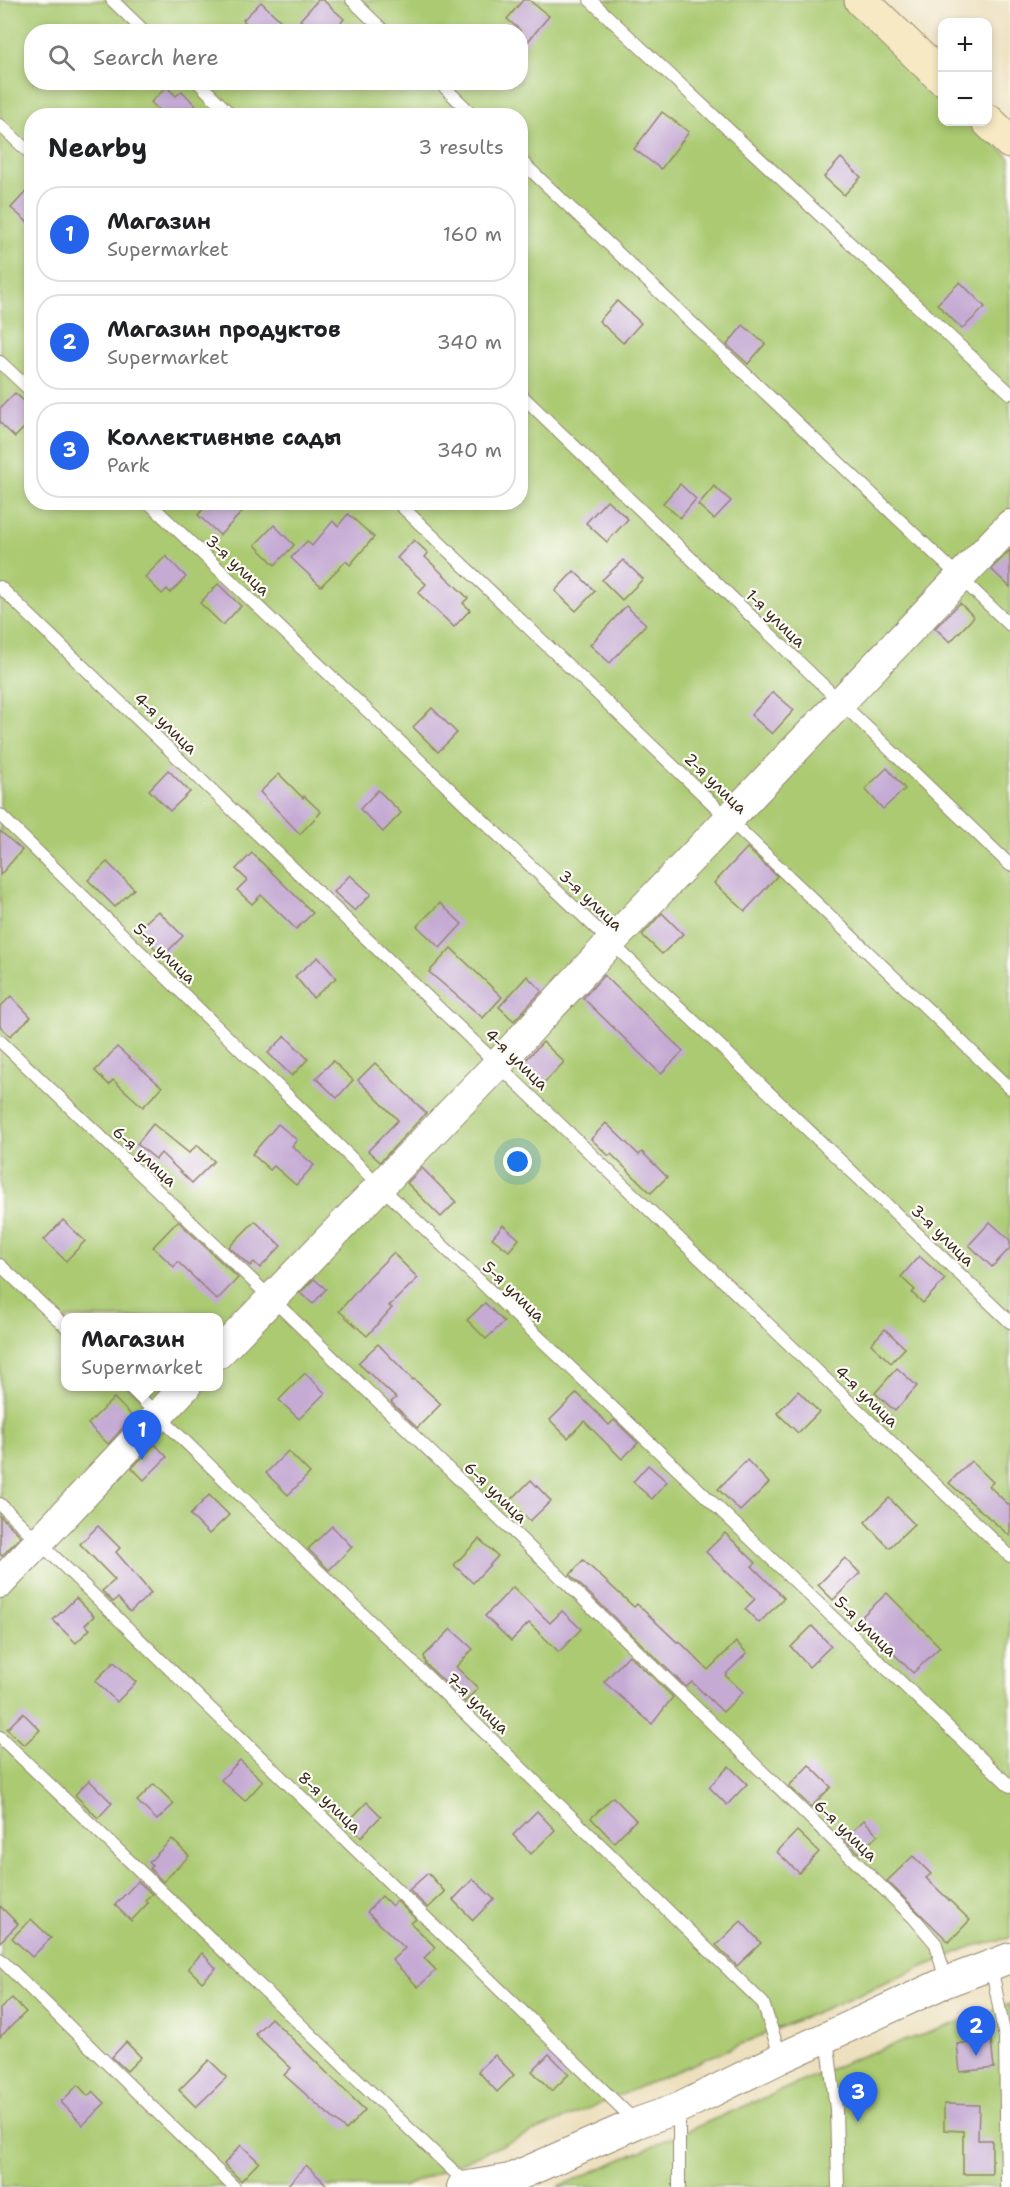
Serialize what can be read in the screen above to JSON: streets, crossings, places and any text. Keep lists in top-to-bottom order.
{
  "streets": {
    "lane": [
      "3-я улица",
      "1-я улица",
      "4-я улица",
      "2-я улица",
      "5-я улица",
      "6-я улица",
      "7-я улица",
      "8-я улица"
    ]
  },
  "page": {
    "map_buttons": ["+", "−"],
    "search": "Search here",
    "heading": ["Nearby", "3 results"],
    "list": [
      {
        "mark": "1",
        "name": "Магазин",
        "note": "Supermarket",
        "value": "160 m"
      },
      {
        "mark": "2",
        "name": "Магазин продуктов",
        "note": "Supermarket",
        "value": "340 m"
      },
      {
        "mark": "3",
        "name": "Коллективные сады",
        "note": "Park",
        "value": "340 m"
      }
    ],
    "popup": ["Магазин", "Supermarket"],
    "pins": ["1", "2", "3"]
  }
}
